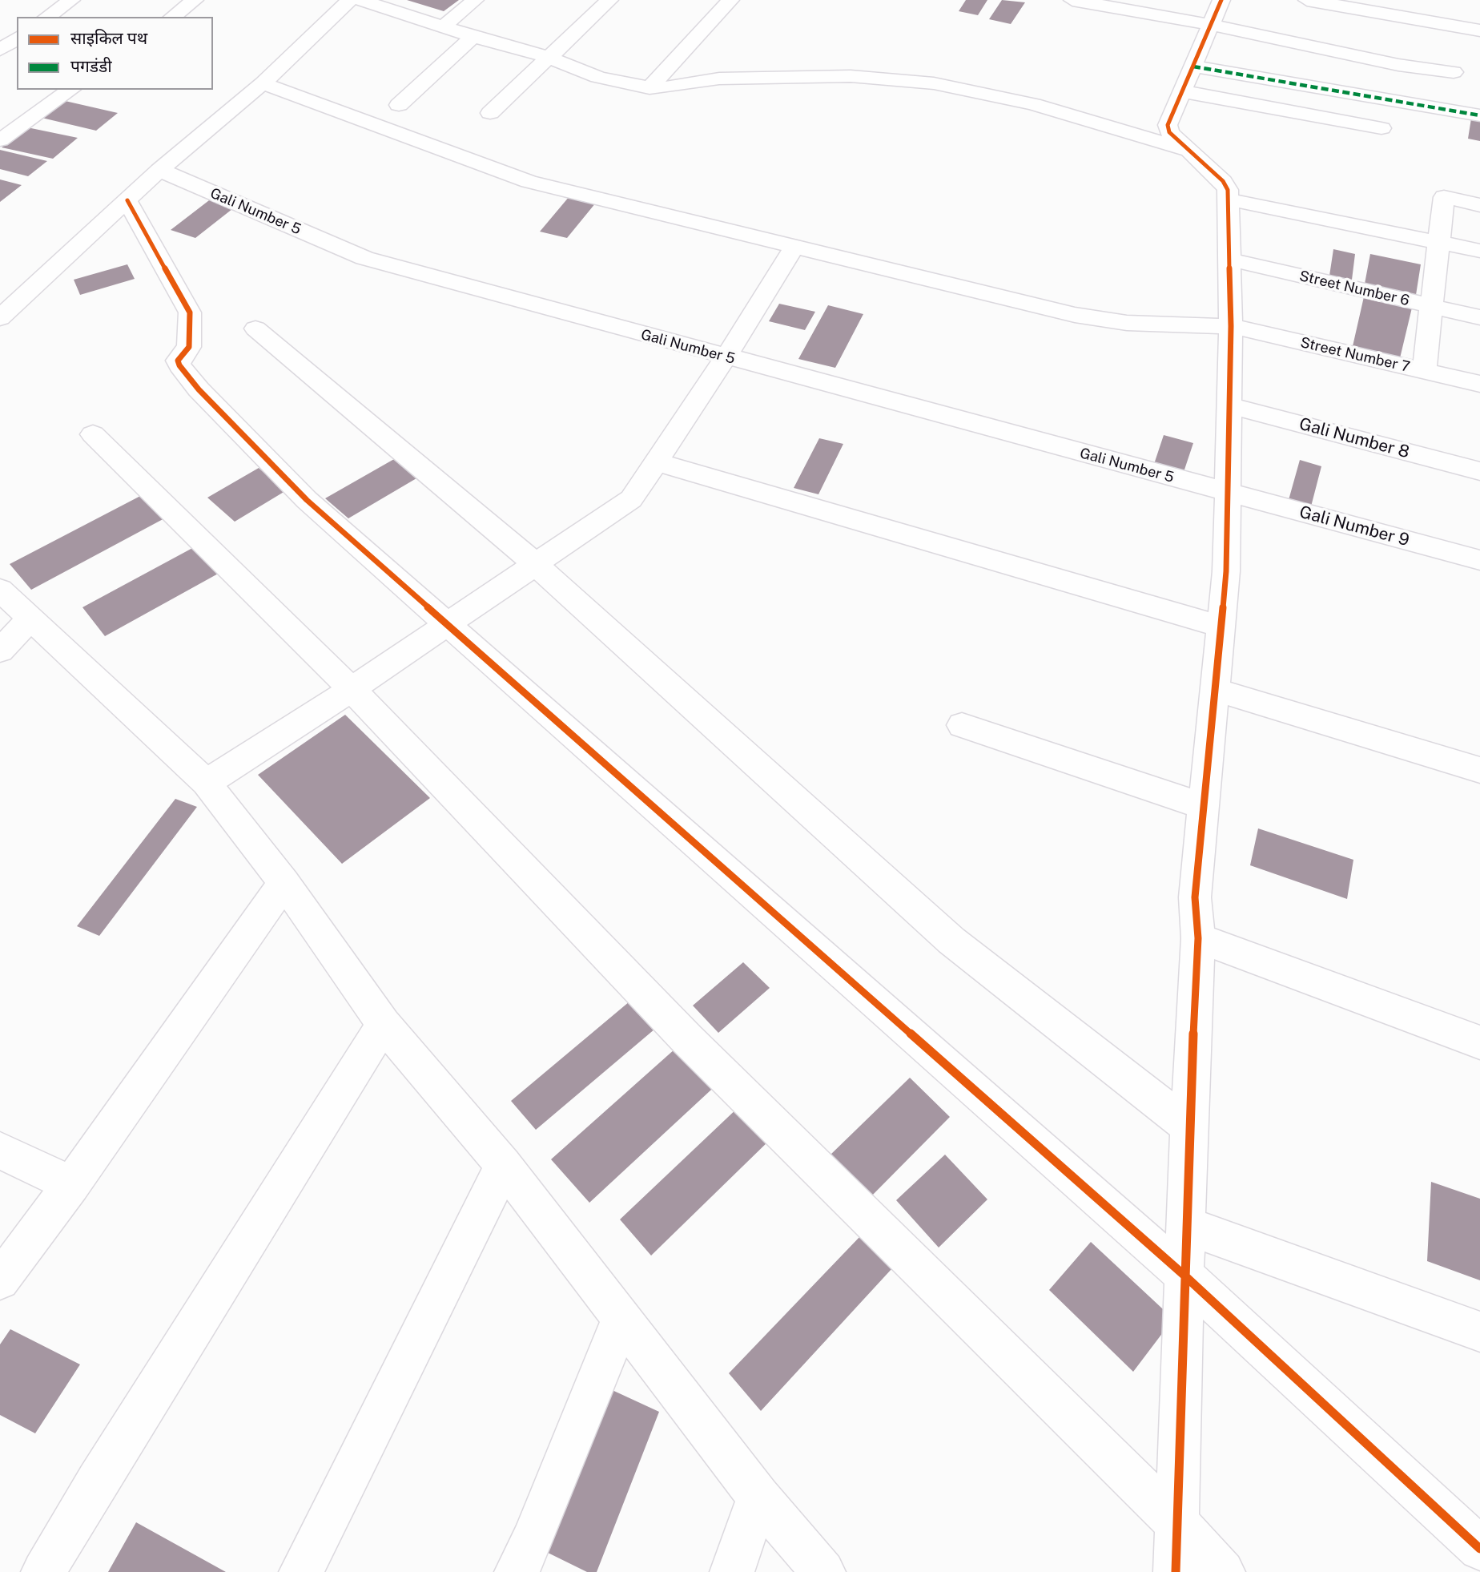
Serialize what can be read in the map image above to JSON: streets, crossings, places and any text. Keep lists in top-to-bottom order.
{
  "streets": {
    "street": [
      "Gali Number 5",
      "Street Number 6",
      "Street Number 7",
      "Gali Number 8",
      "Gali Number 9"
    ]
  },
  "crossings": [
    ["Gali Number 5", "Gali Number 9"]
  ],
  "legend": ["साइकिल पथ", "पगडंडी"]
}
